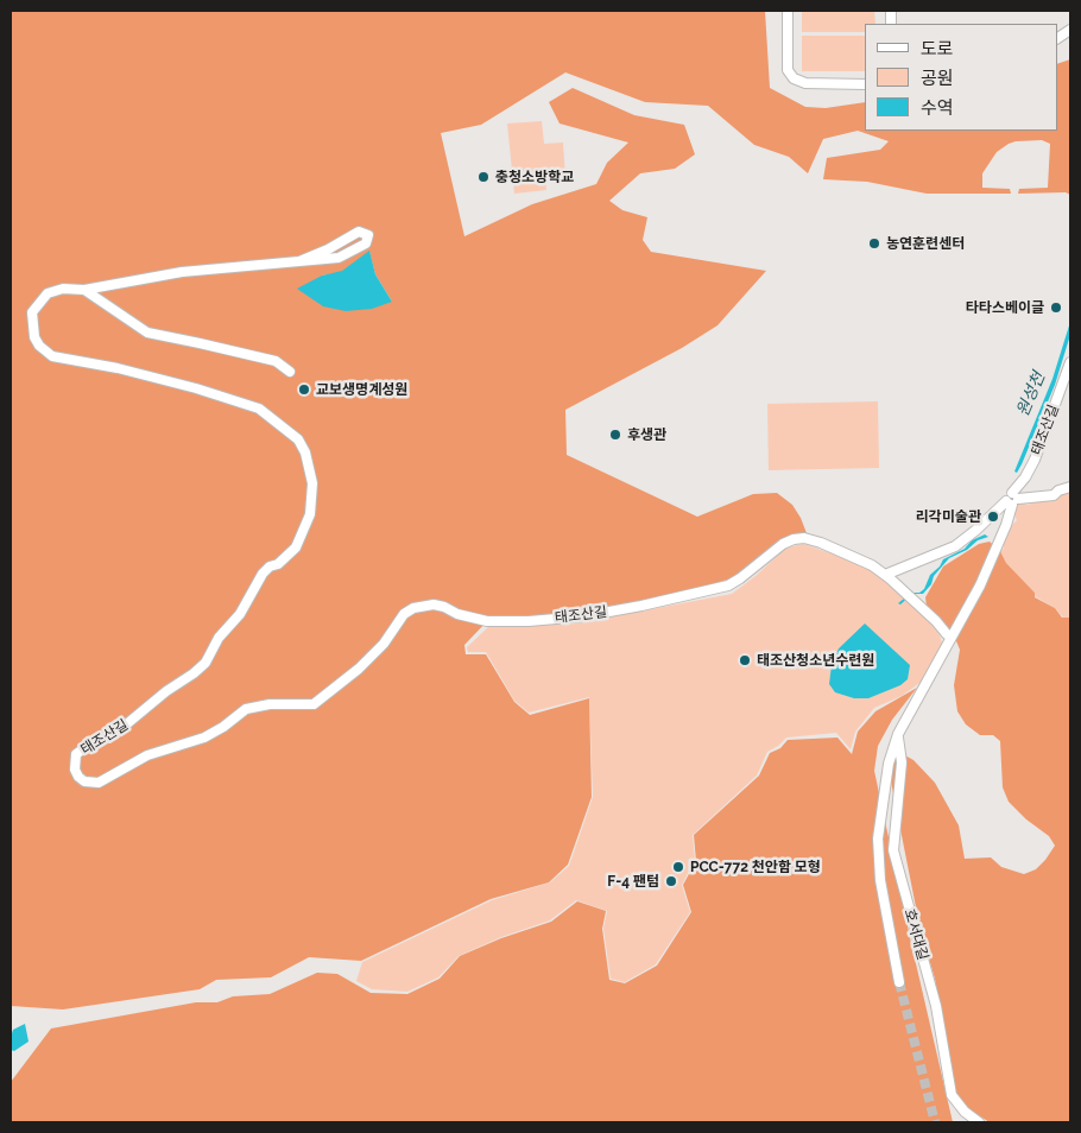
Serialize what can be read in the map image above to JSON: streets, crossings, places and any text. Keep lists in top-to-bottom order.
{
  "streets": {
    "street": ["태조산길", "호서대길"]
  },
  "water": ["원성천"],
  "places": [
    "충청소방학교",
    "농연훈련센터",
    "타타스베이글",
    "교보생명계성원",
    "후생관",
    "리각미술관",
    "태조산청소년수련원",
    "PCC-772 천안함 모형",
    "F-4 팬텀"
  ],
  "legend": ["도로", "공원", "수역"]
}
